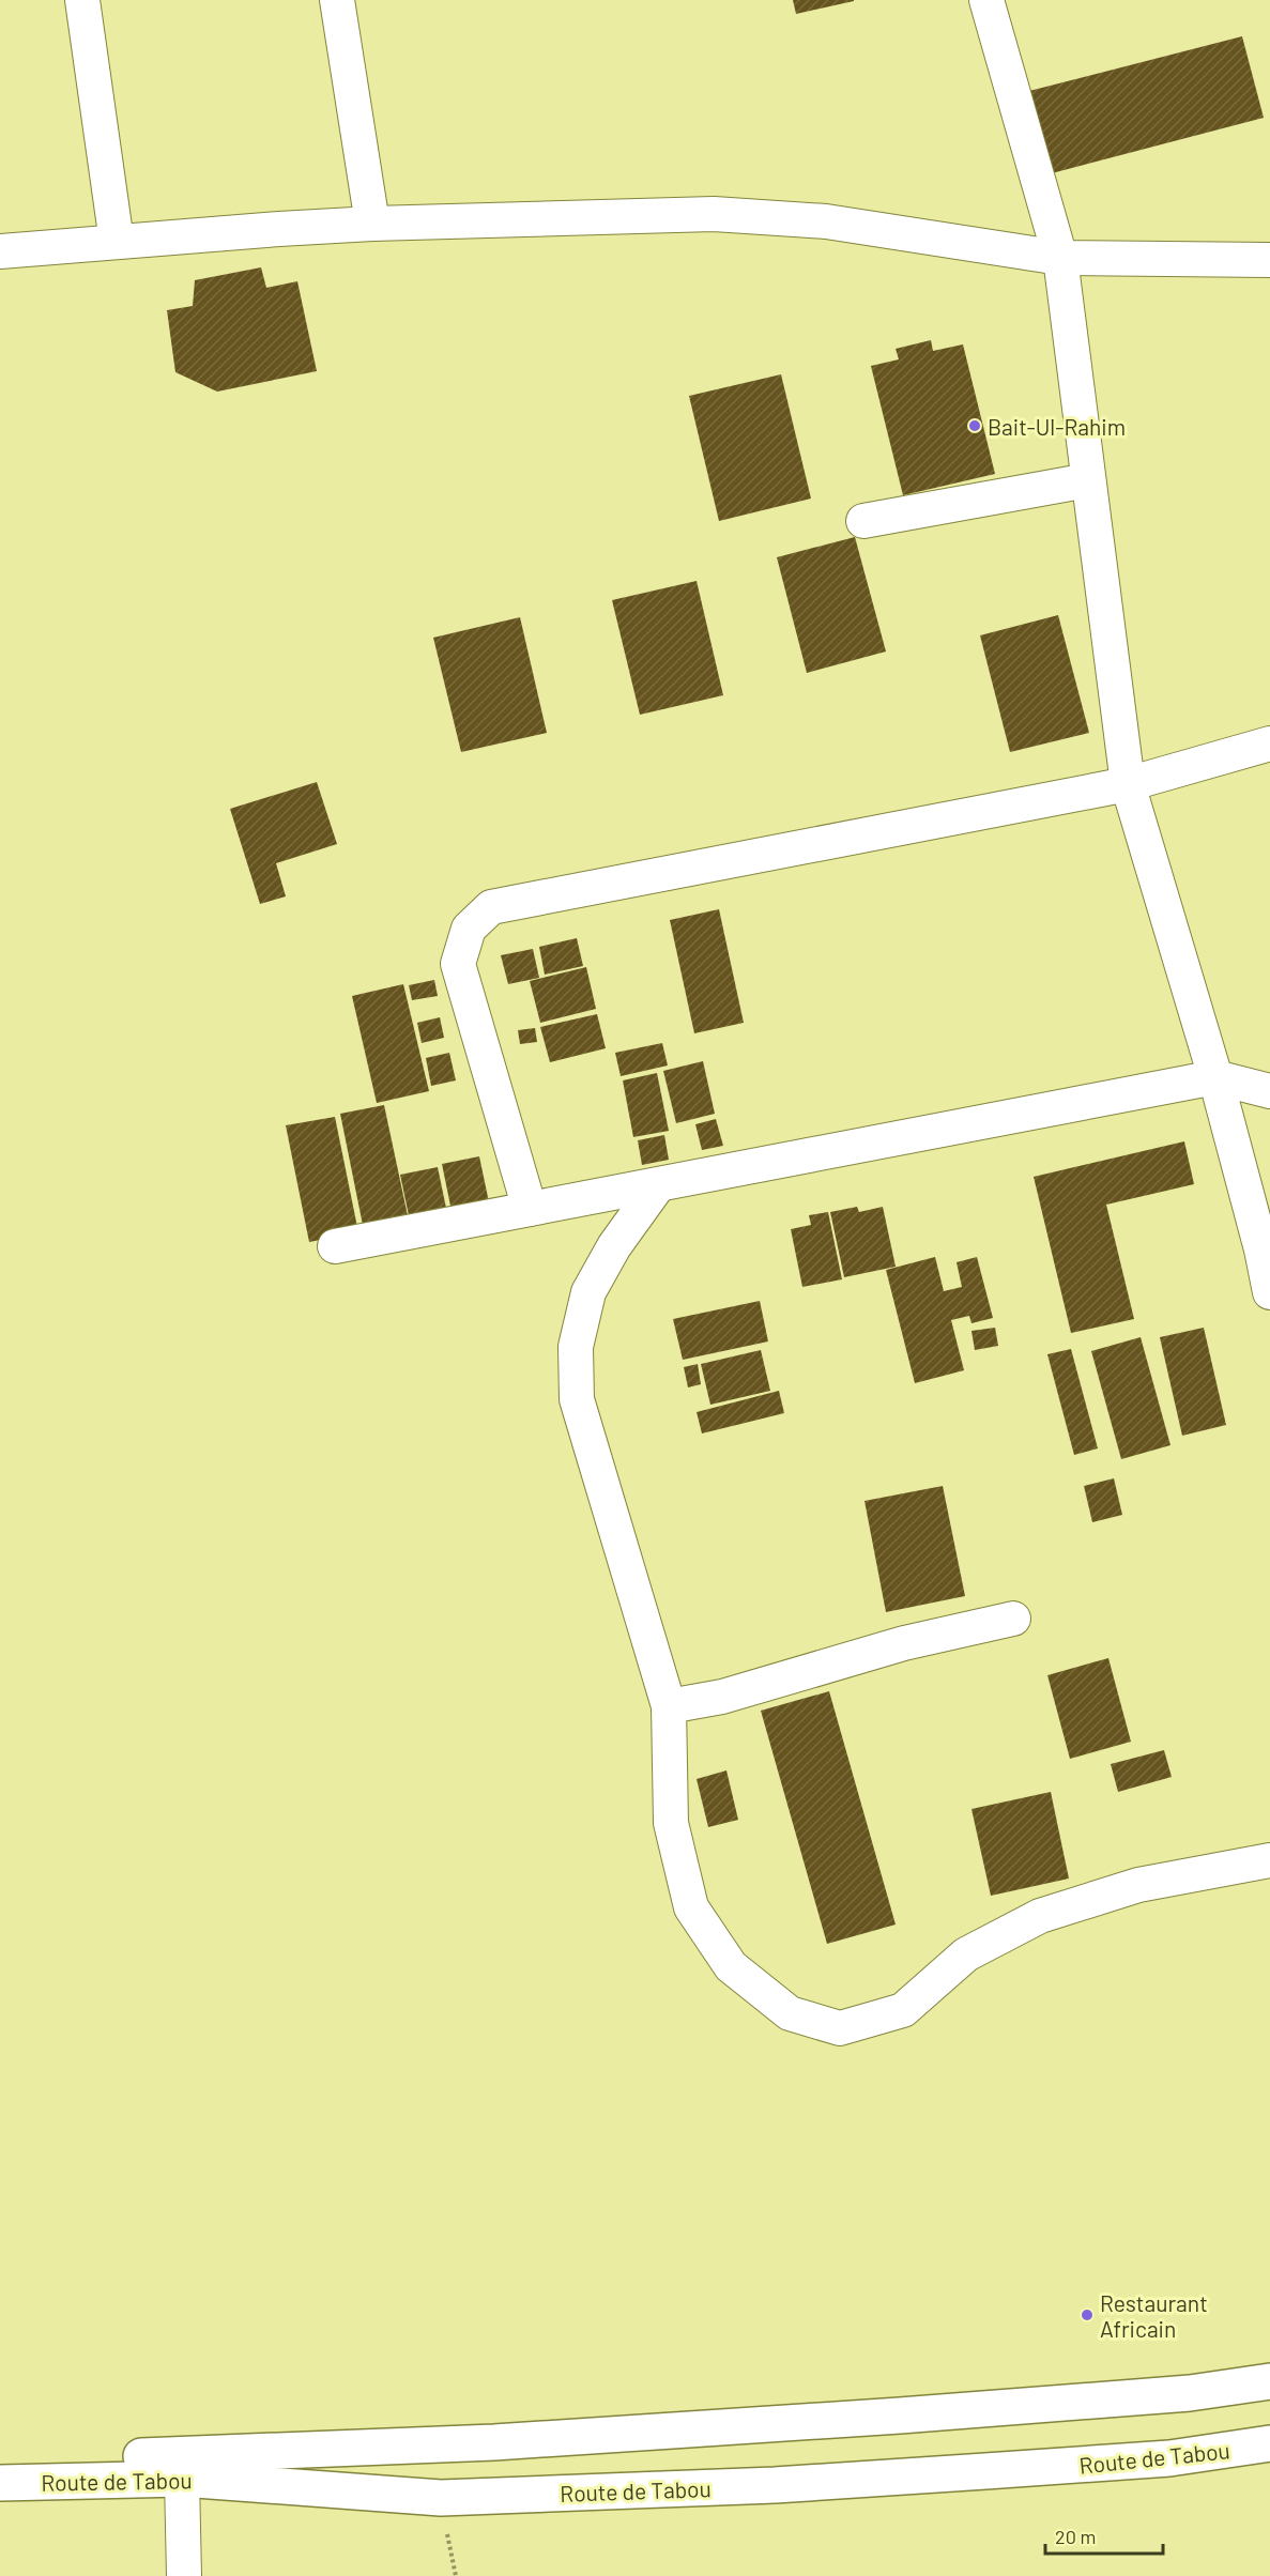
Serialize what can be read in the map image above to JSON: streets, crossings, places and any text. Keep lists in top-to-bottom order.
{
  "streets": {
    "main road": ["Route de Tabou"]
  },
  "places": ["Bait-Ul-Rahim", "Restaurant Africain"],
  "scale_bar": "20 m"
}
